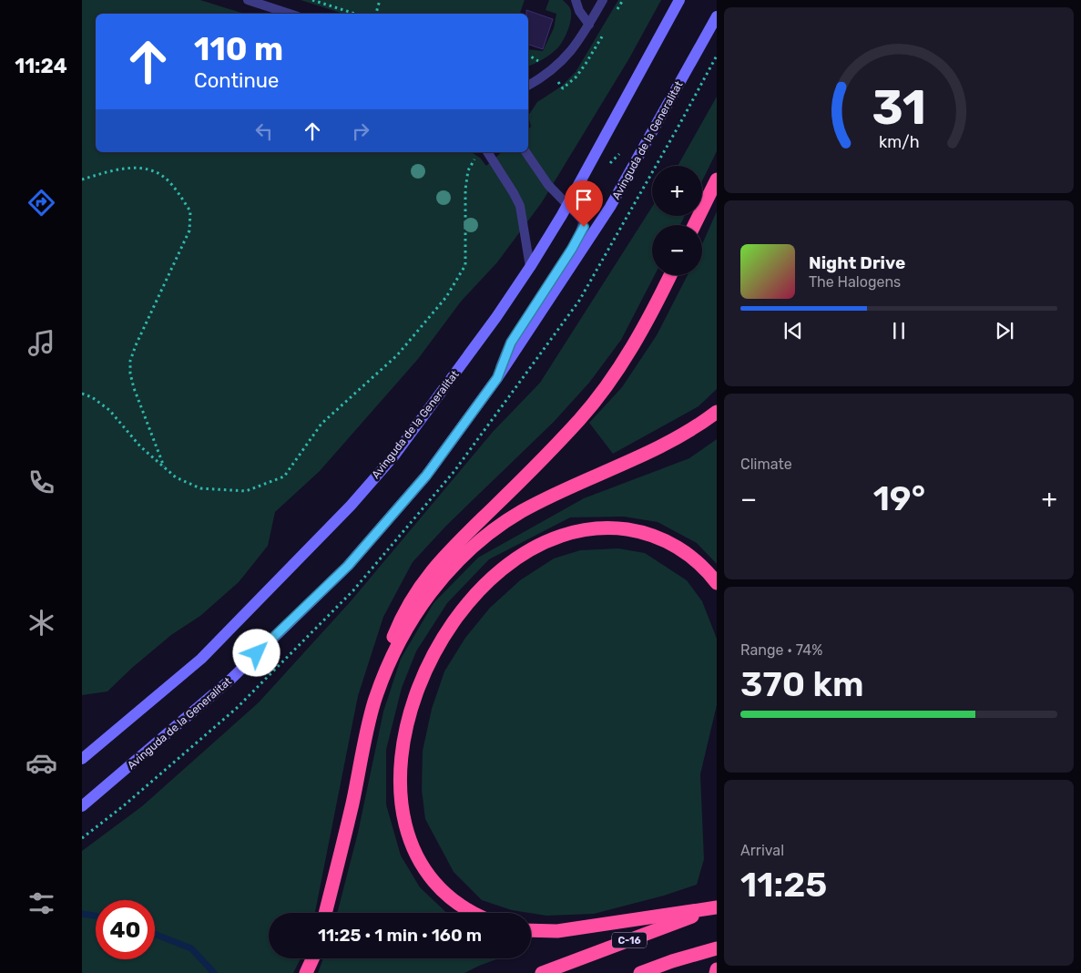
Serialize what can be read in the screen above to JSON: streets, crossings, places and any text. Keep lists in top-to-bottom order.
{
  "streets": {
    "highway": ["C-16"],
    "street": ["Avinguda de la Generalitat"]
  },
  "page": {
    "tabs": "11:24",
    "turn": ["110 m", "Continue"],
    "map_buttons": ["+", "−"],
    "song": ["Night Drive", "The Halogens"],
    "tile": [
      "Climate",
      ["Range · 74%", "370 km"],
      ["Arrival", "11:25"]
    ],
    "heat": ["−", "19°", "+"],
    "limit": "40",
    "trip": "11:25 · 1 min · 160 m",
    "gauge": ["31", "km/h"]
  }
}
